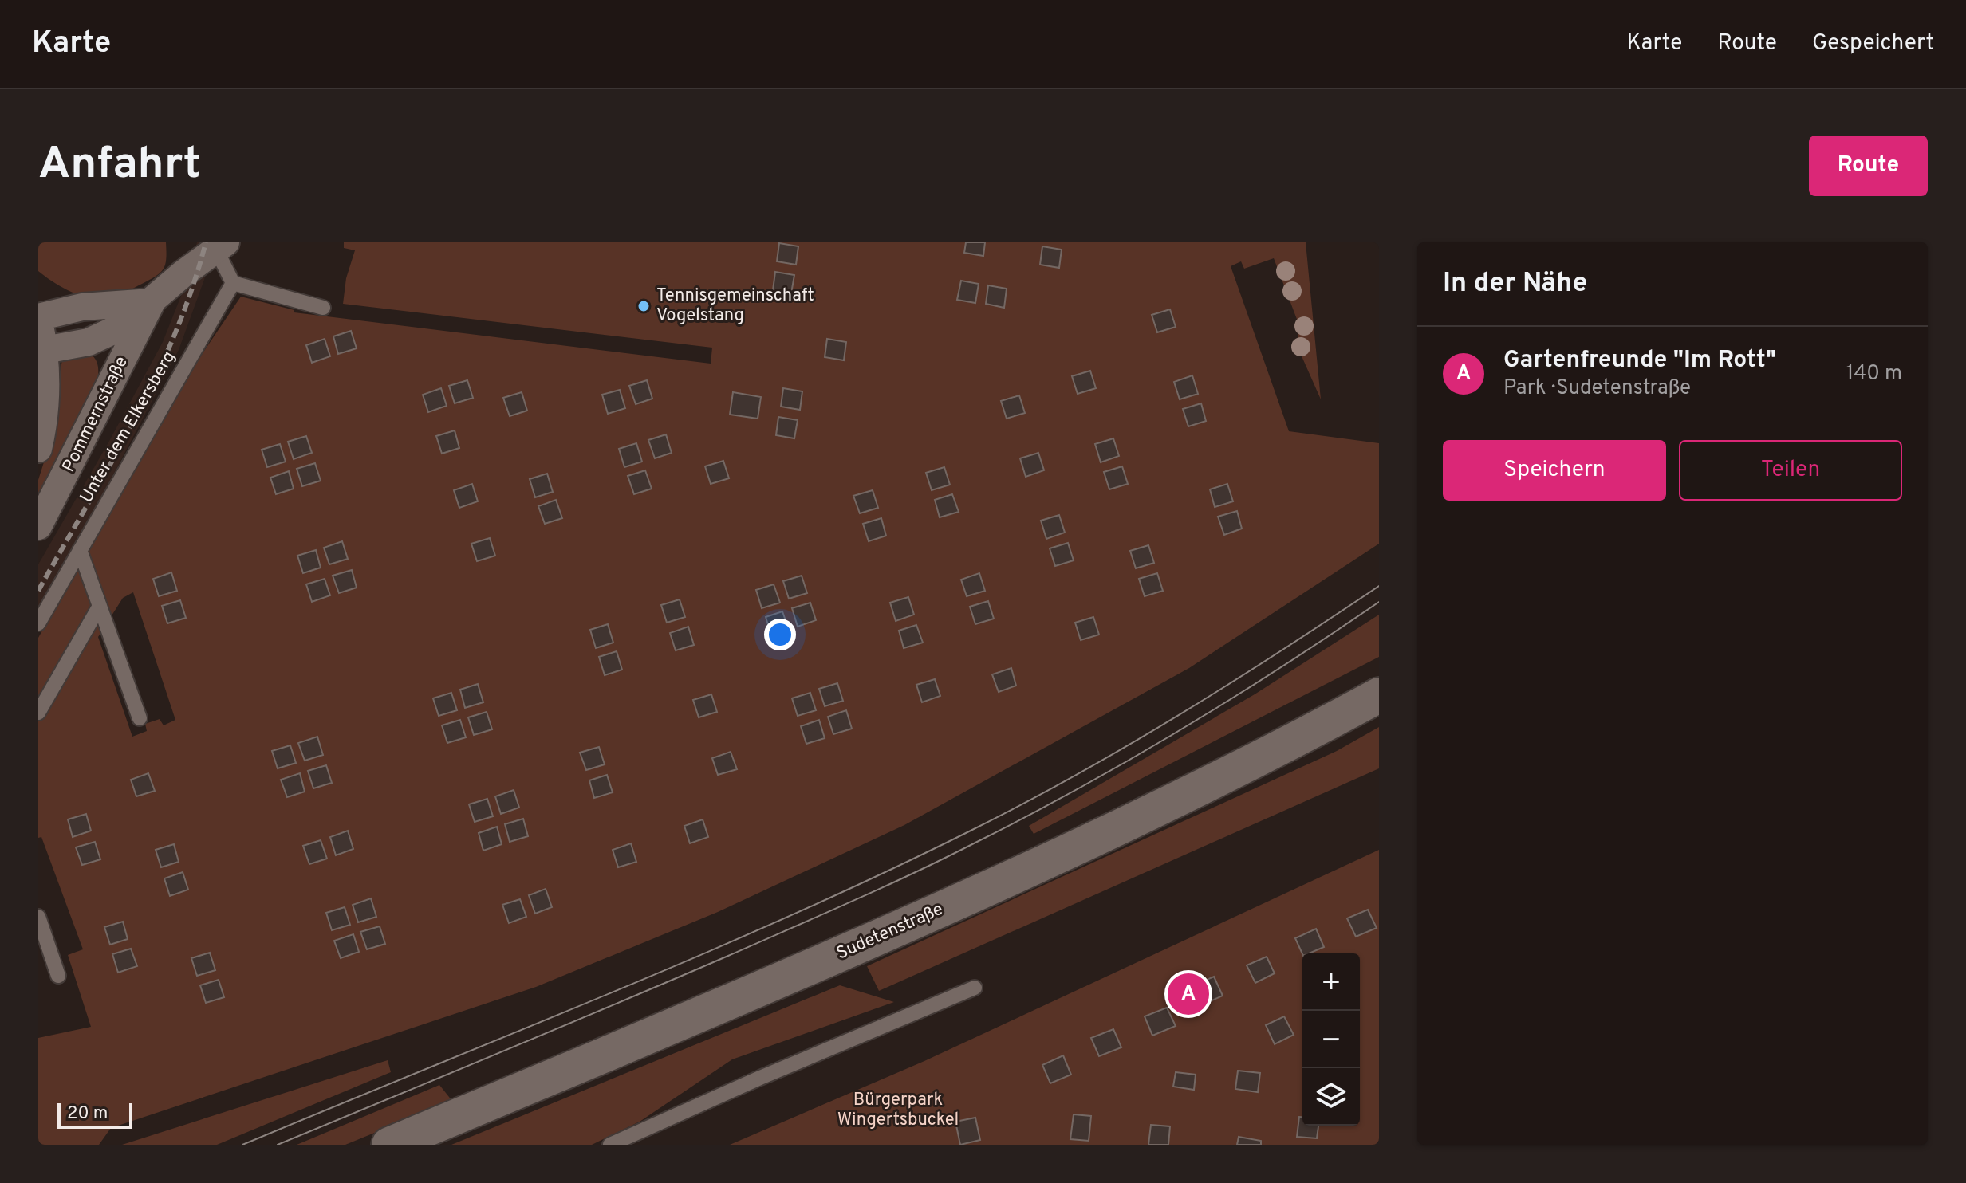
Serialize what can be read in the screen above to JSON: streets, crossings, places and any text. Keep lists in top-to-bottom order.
{
  "streets": {
    "main road": ["Sudetenstraße"],
    "street": ["Pommernstraße"],
    "lane": ["Unter dem Elkersberg"]
  },
  "parks": ["Bürgerpark Wingertsbuckel"],
  "places": ["Tennisgemeinschaft Vogelstang"],
  "scale_bar": "20 m",
  "page": {
    "header": "Karte",
    "nav": ["Karte", "Route", "Gespeichert"],
    "buttons": [
      "Route",
      ["Speichern", "Teilen"]
    ],
    "title": "Anfahrt",
    "heading": "In der Nähe",
    "list": [
      {
        "mark": "A",
        "name": "Gartenfreunde \"Im Rott\"",
        "note": "Park · Sudetenstraße",
        "value": "140 m"
      }
    ],
    "map_buttons": ["+", "−"],
    "pins": "A",
    "scale": "20 m"
  }
}
